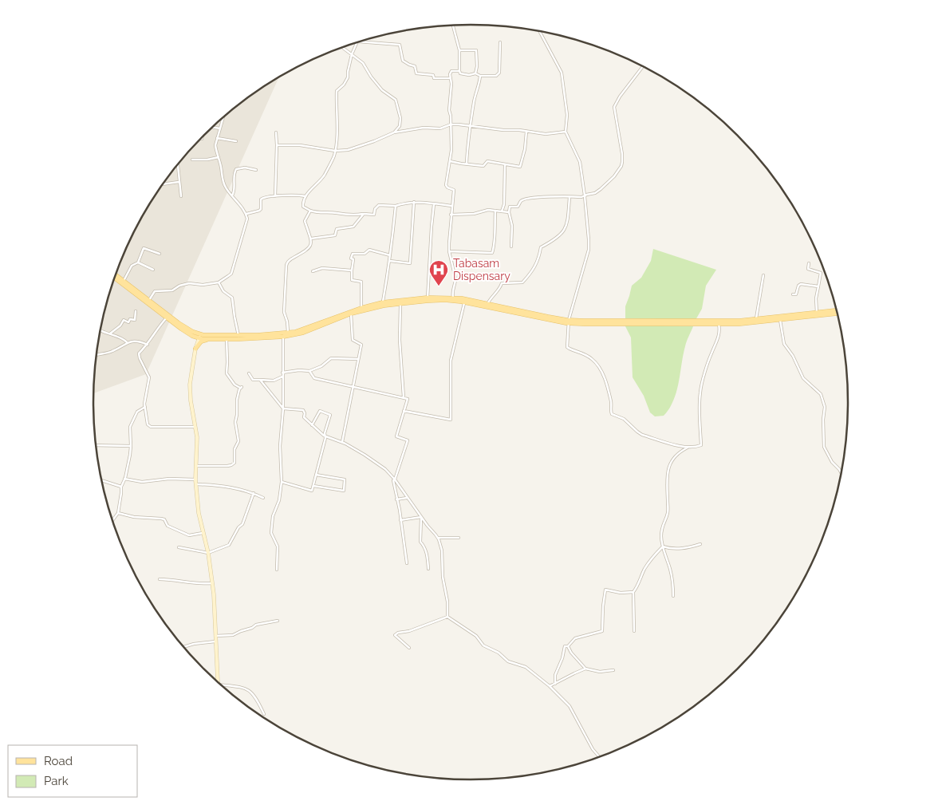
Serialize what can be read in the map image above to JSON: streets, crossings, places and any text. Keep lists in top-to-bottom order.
{
  "places": {
    "hospital": ["Tabasam Dispensary"]
  },
  "legend": ["Road", "Park"]
}
